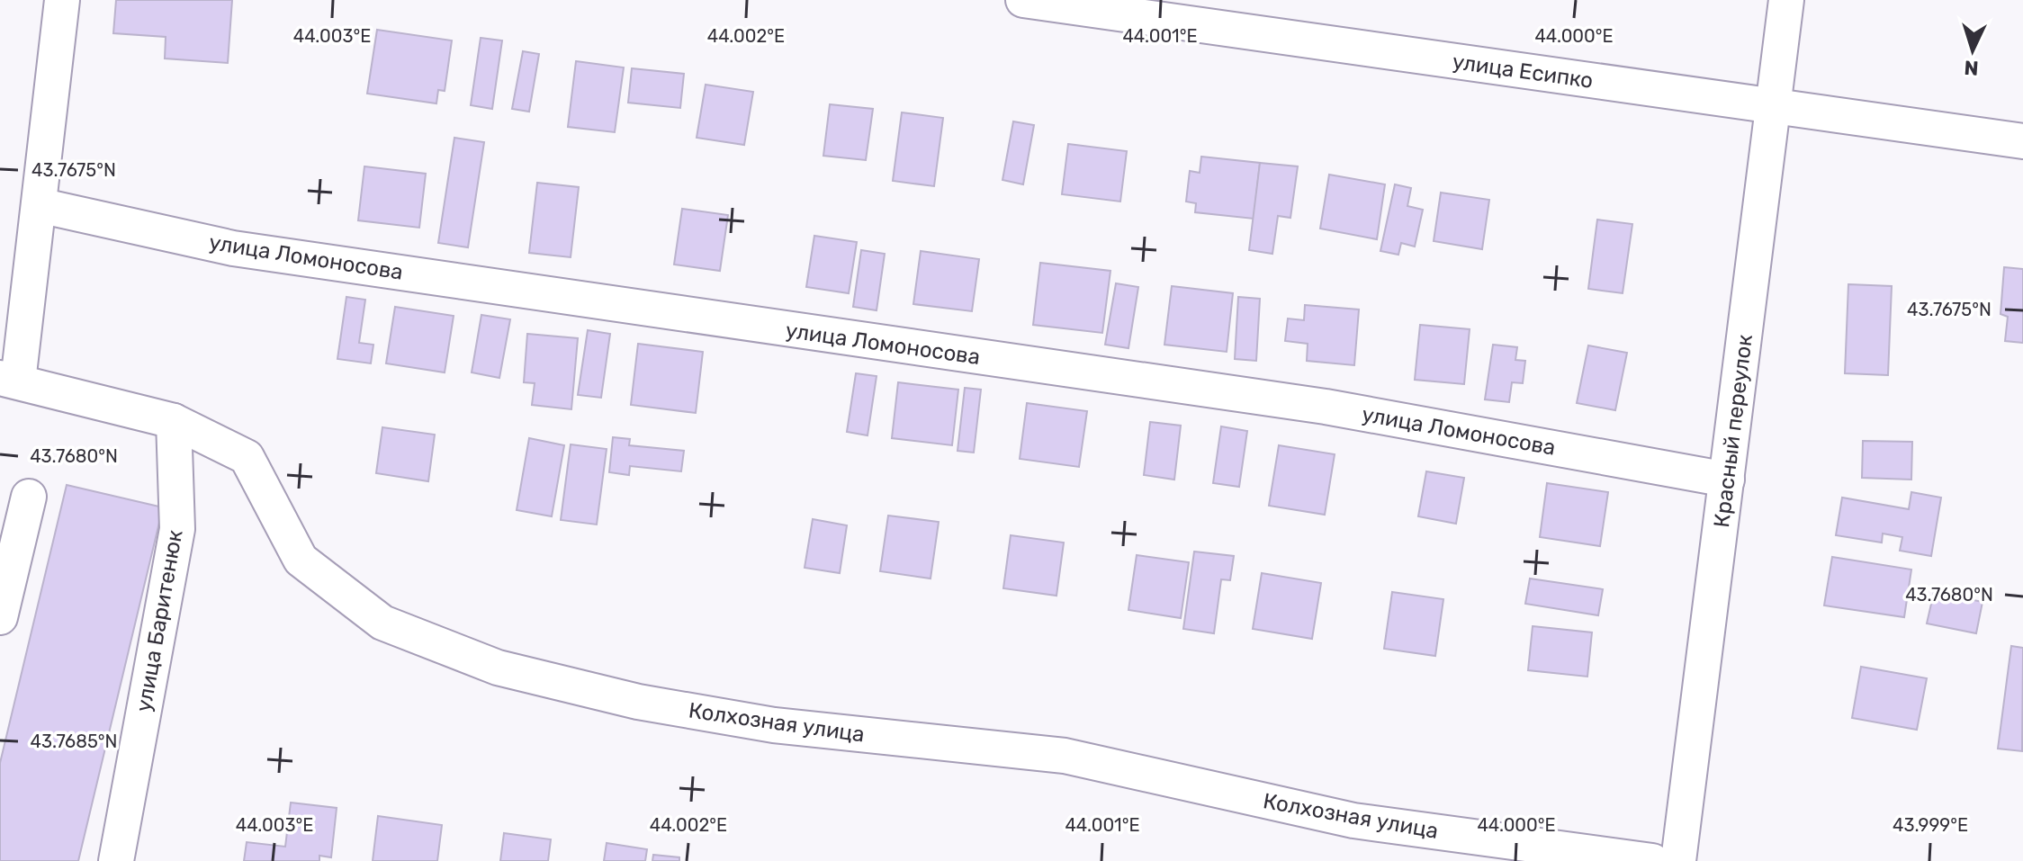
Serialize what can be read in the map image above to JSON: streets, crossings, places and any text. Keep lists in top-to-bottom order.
{
  "streets": {
    "street": [
      "улица Есипко",
      "улица Ломоносова",
      "Красный переулок",
      "улица Баритенюк",
      "Колхозная улица"
    ]
  },
  "crossings": [
    ["улица Есипко", "Красный переулок"],
    ["улица Ломоносова", "Красный переулок"],
    ["улица Баритенюк", "Колхозная улица"]
  ],
  "north": "bottom",
  "coordinates": [
    "44.003°E",
    "44.002°E",
    "44.001°E",
    "44.000°E",
    "43.7675°N",
    "43.7680°N",
    "43.7685°N",
    "43.999°E"
  ]
}
